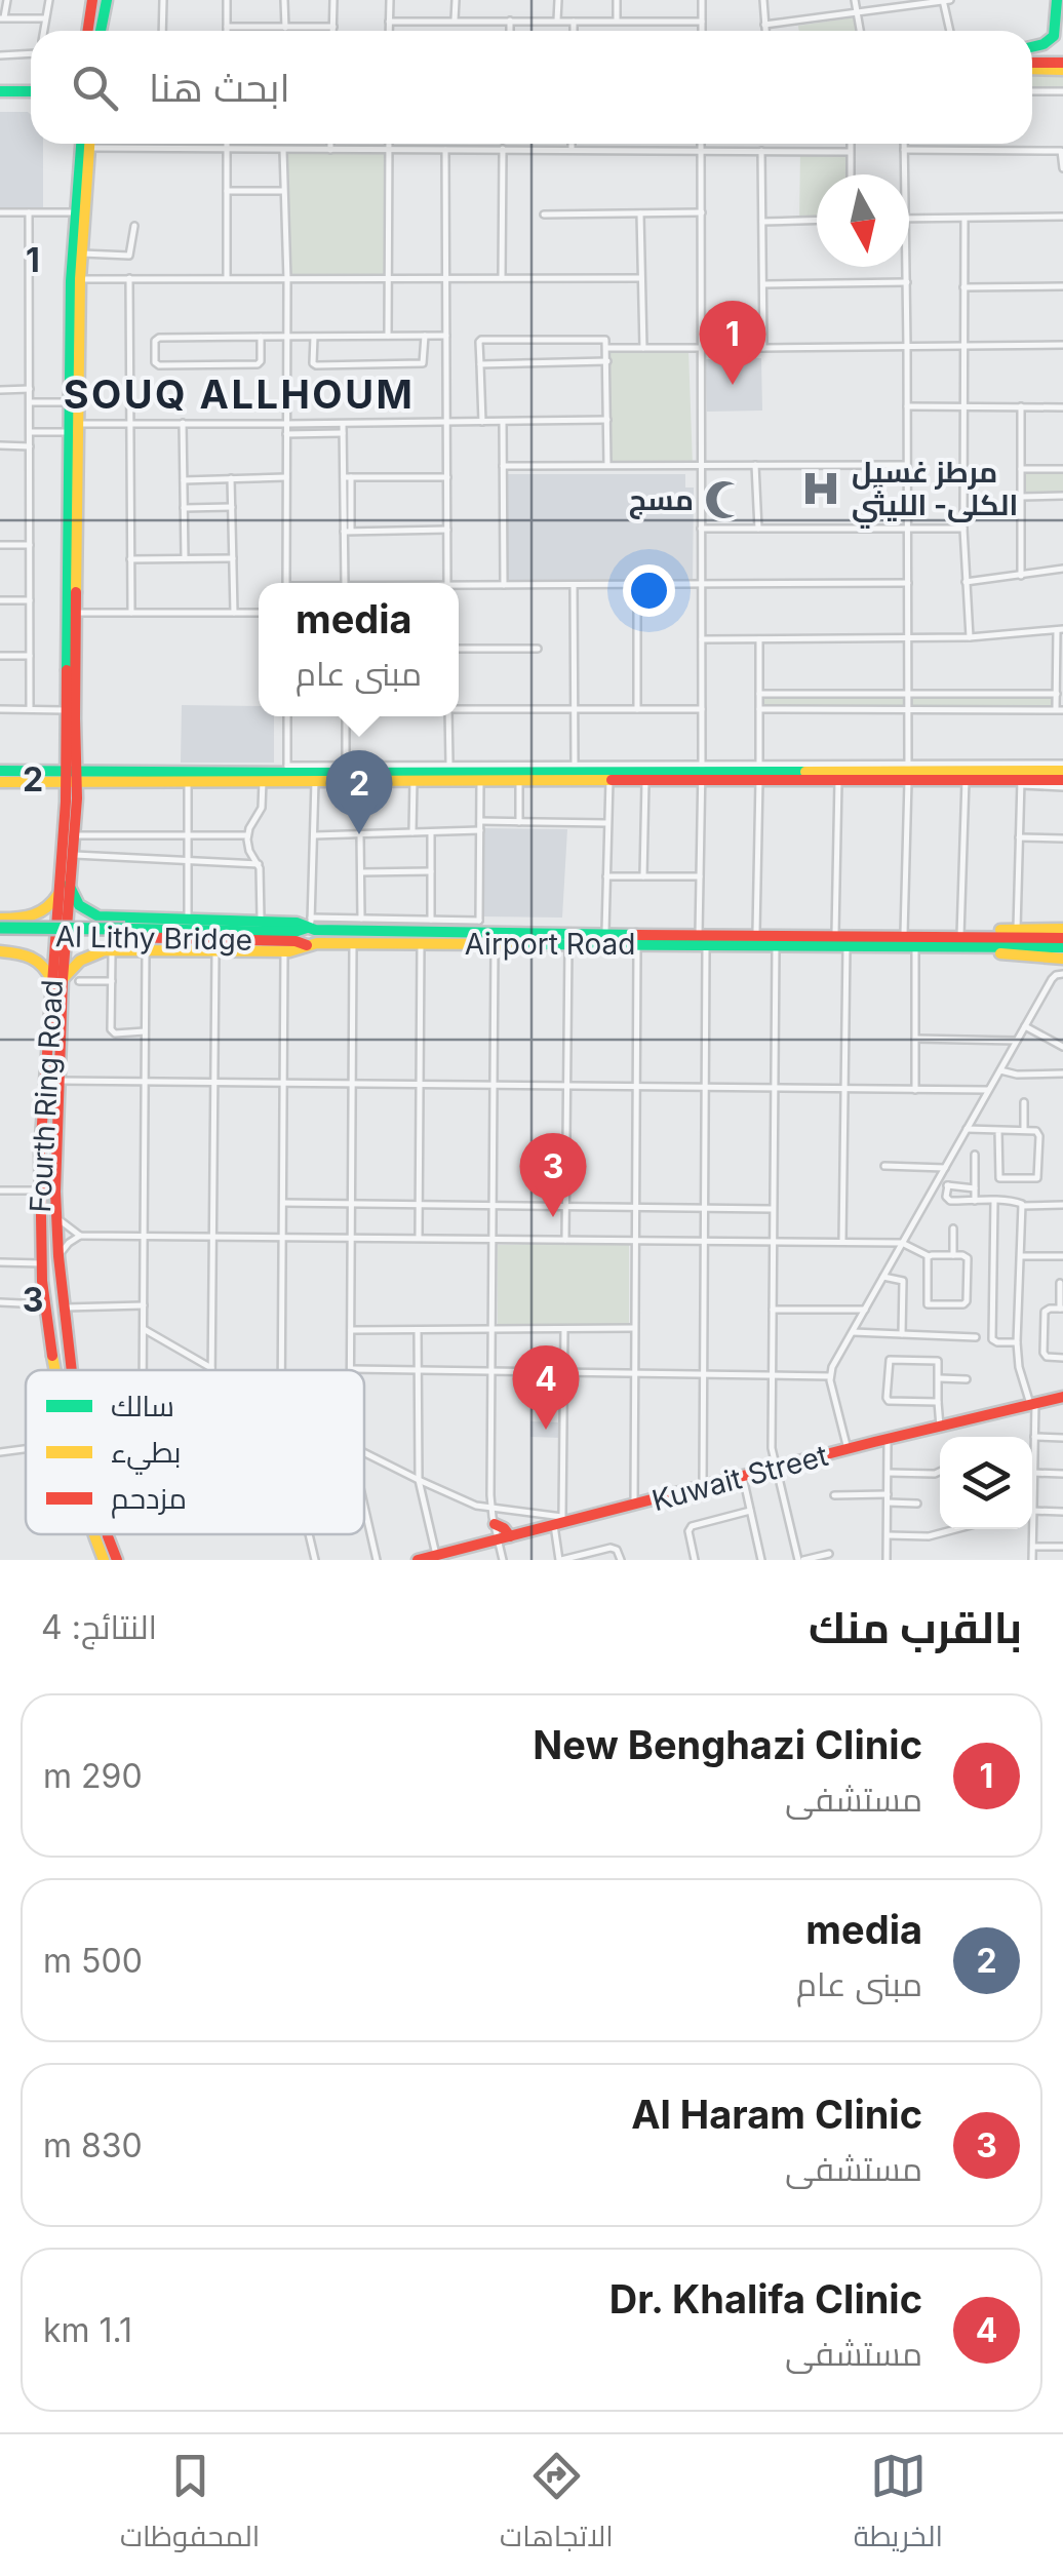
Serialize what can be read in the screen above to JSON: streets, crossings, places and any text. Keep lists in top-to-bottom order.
{
  "streets": {
    "main road": [
      "Al Lithy Bridge",
      "Airport Road",
      "Fourth Ring Road",
      "Kuwait Street"
    ]
  },
  "crossings": [
    ["Al Lithy Bridge", "Airport Road"],
    ["Airport Road", "Fourth Ring Road"]
  ],
  "districts": ["SOUQ ALLHOUM"],
  "places": {
    "hospital": ["مرطز غسيل الكلى- الليثي"],
    "mosque": ["مسج"]
  },
  "legend": ["سالك", "بطيء", "مزدحم"],
  "north": "bottom",
  "page": {
    "search": "ابحث هنا",
    "pins": [
      "1",
      "2",
      "3",
      "4"
    ],
    "popup": ["media", "مبنى عام"],
    "heading": ["بالقرب منك", "النتائج: 4"],
    "list": [
      {
        "mark": "1",
        "name": "New Benghazi Clinic",
        "note": "مستشفى",
        "value": "290 m"
      },
      {
        "mark": "2",
        "name": "media",
        "note": "مبنى عام",
        "value": "500 m"
      },
      {
        "mark": "3",
        "name": "Al Haram Clinic",
        "note": "مستشفى",
        "value": "830 m"
      },
      {
        "mark": "4",
        "name": "Dr. Khalifa Clinic",
        "note": "مستشفى",
        "value": "1.1 km"
      }
    ],
    "nav": ["الخريطة", "الاتجاهات", "المحفوظات"]
  },
  "grid": {
    "rows": ["1", "2", "3"]
  }
}
